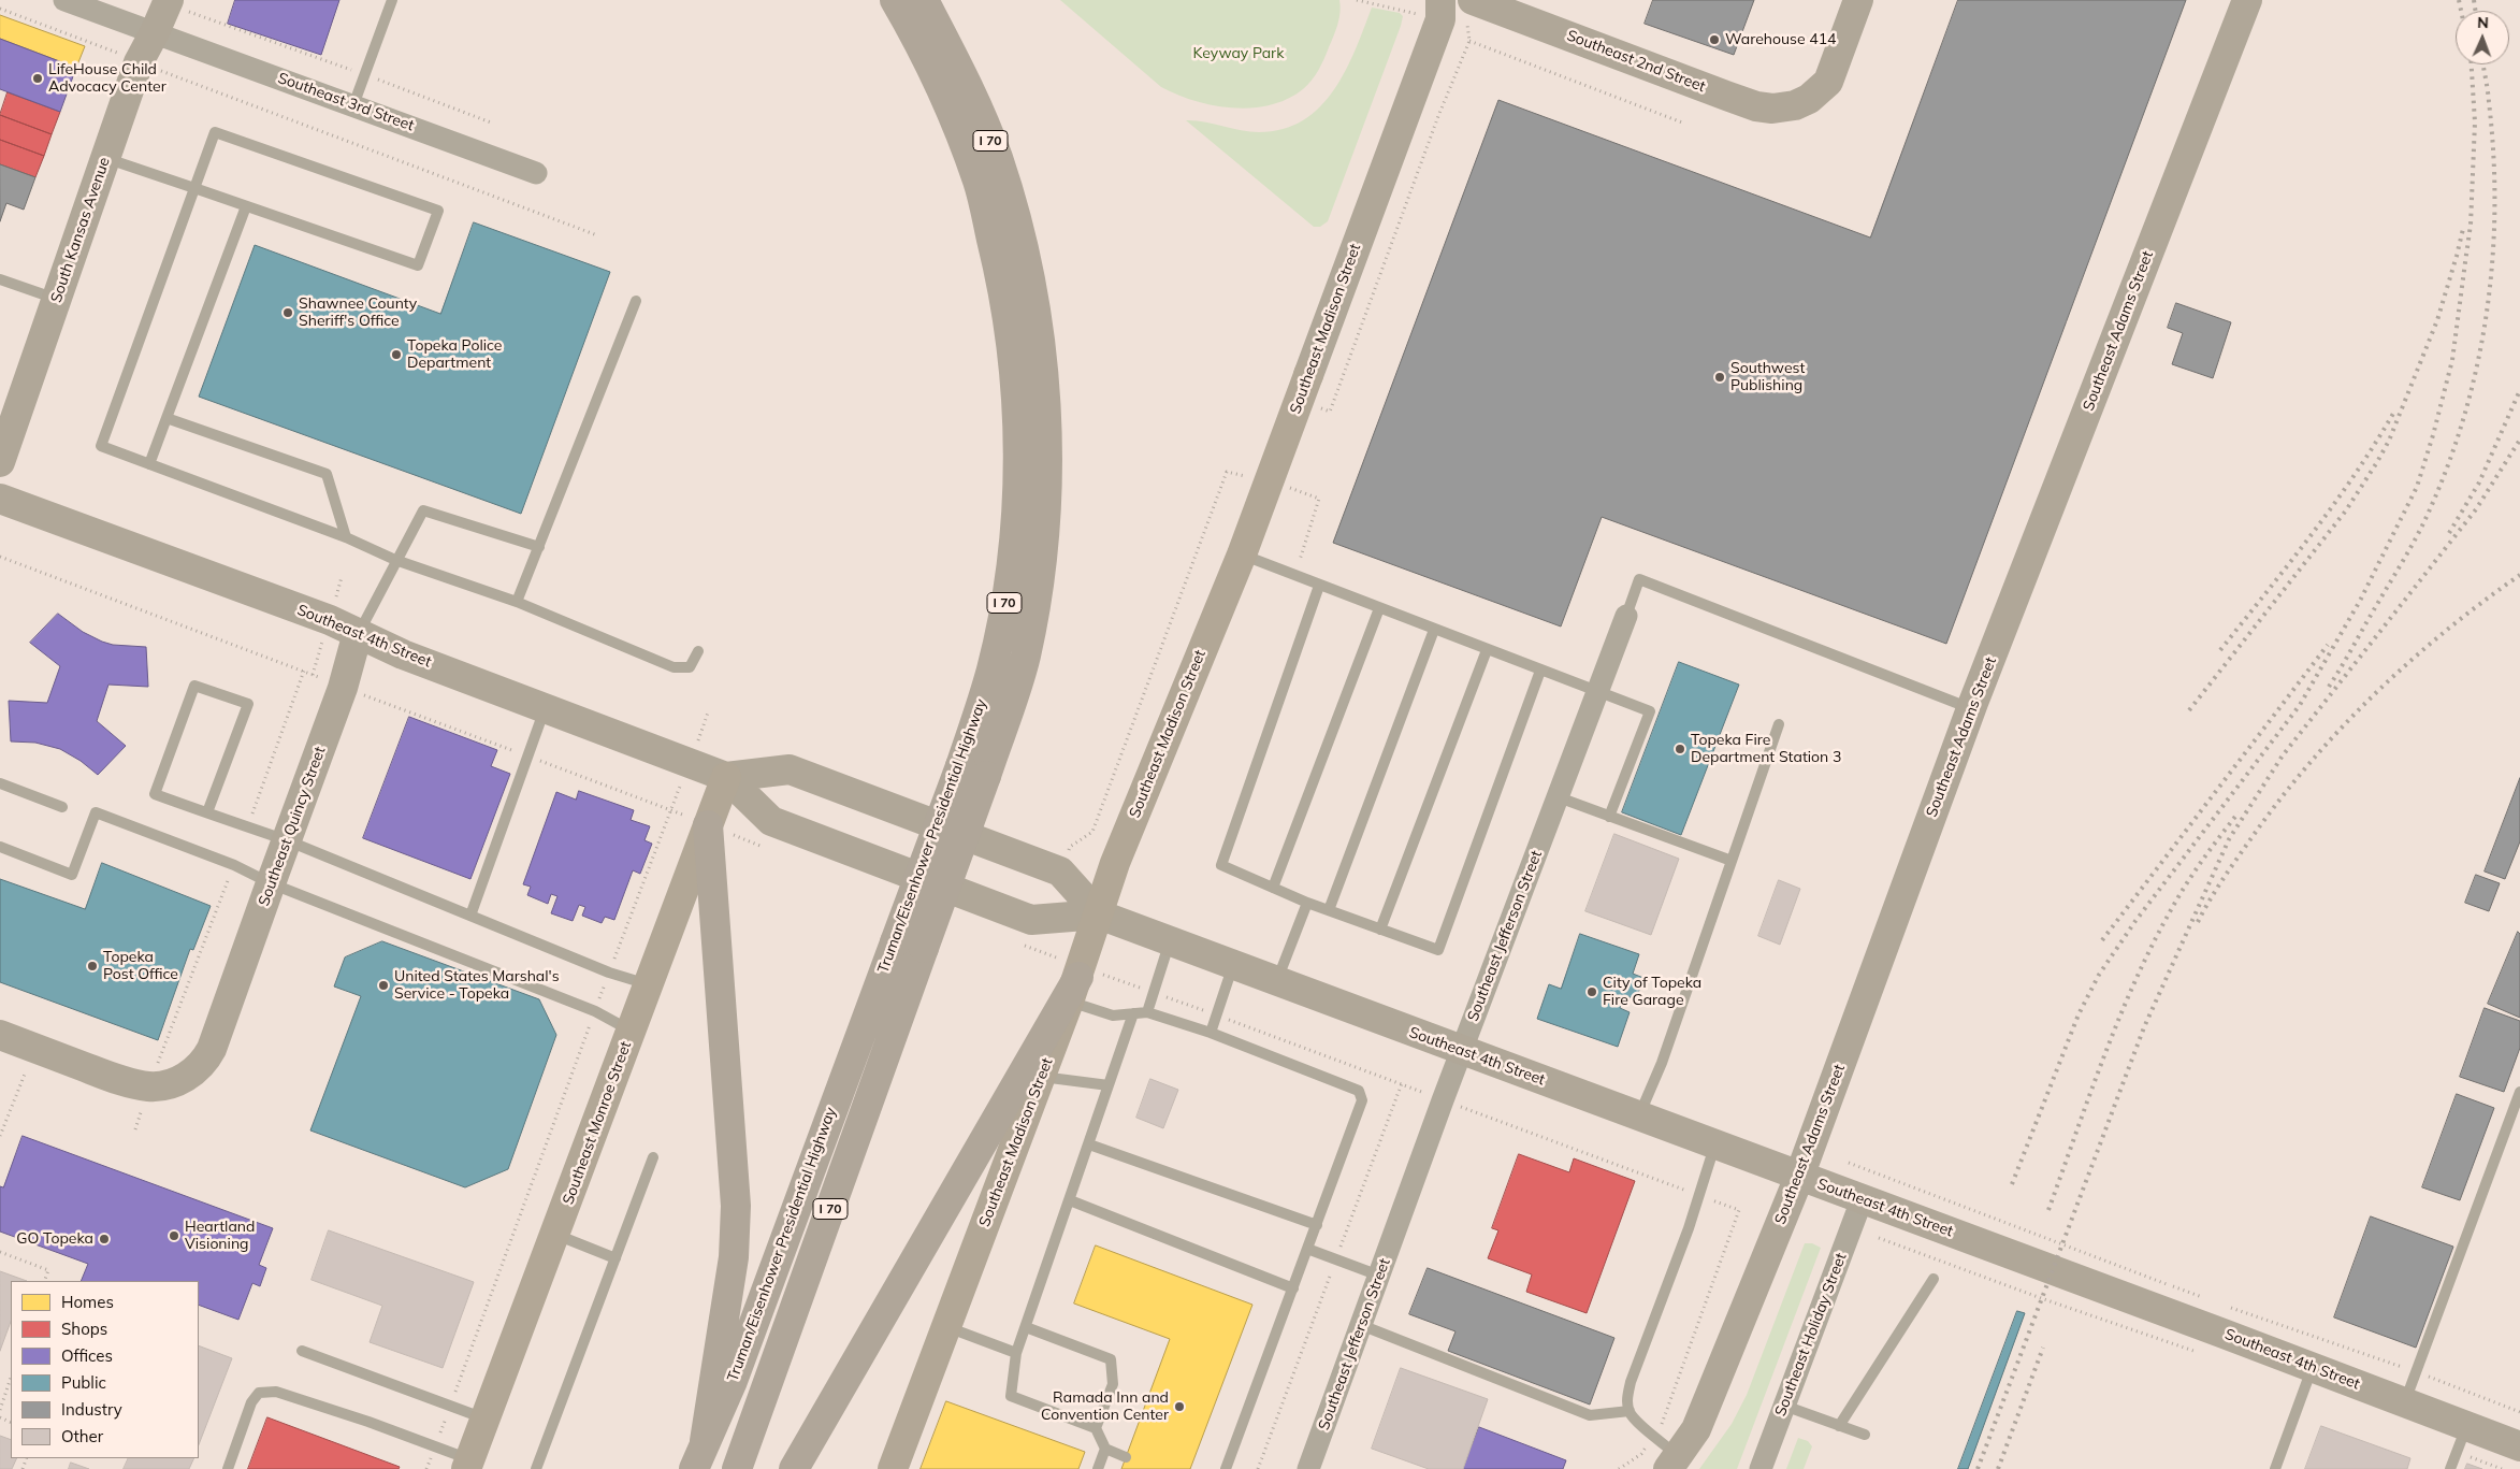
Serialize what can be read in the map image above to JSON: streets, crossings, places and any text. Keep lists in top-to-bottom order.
{
  "streets": {
    "highway": ["I 70", "Truman/Eisenhower Presidential Highway"],
    "main road": ["Southeast Madison Street", "Southeast Monroe Street"],
    "street": [
      "Southeast 2nd Street",
      "Southeast 3rd Street",
      "South Kansas Avenue",
      "Southeast Adams Street",
      "Southeast 4th Street",
      "Southeast Quincy Street",
      "Southeast Jefferson Street",
      "Southeast Holiday Street"
    ]
  },
  "crossings": [
    ["Southeast 3rd Street", "South Kansas Avenue"],
    ["Southeast Madison Street", "Southeast 4th Street"],
    ["Southeast Adams Street", "Southeast 4th Street"],
    ["Southeast 4th Street", "Southeast Quincy Street"],
    ["Southeast 4th Street", "Southeast Jefferson Street"],
    ["Southeast 4th Street", "Southeast Monroe Street"],
    ["Southeast 4th Street", "Southeast Holiday Street"]
  ],
  "parks": ["Keyway Park"],
  "places": [
    "Warehouse 414",
    "LifeHouse Child Advocacy Center",
    "Shawnee County Sheriff's Office",
    "Topeka Police Department",
    "Southwest Publishing",
    "Topeka Fire Department Station 3",
    "Topeka Post Office",
    "United States Marshal's Service - Topeka",
    "City of Topeka Fire Garage",
    "Heartland Visioning",
    "GO Topeka",
    "Ramada Inn and Convention Center"
  ],
  "legend": [
    "Homes",
    "Shops",
    "Offices",
    "Public",
    "Industry",
    "Other"
  ],
  "north": "top"
}
